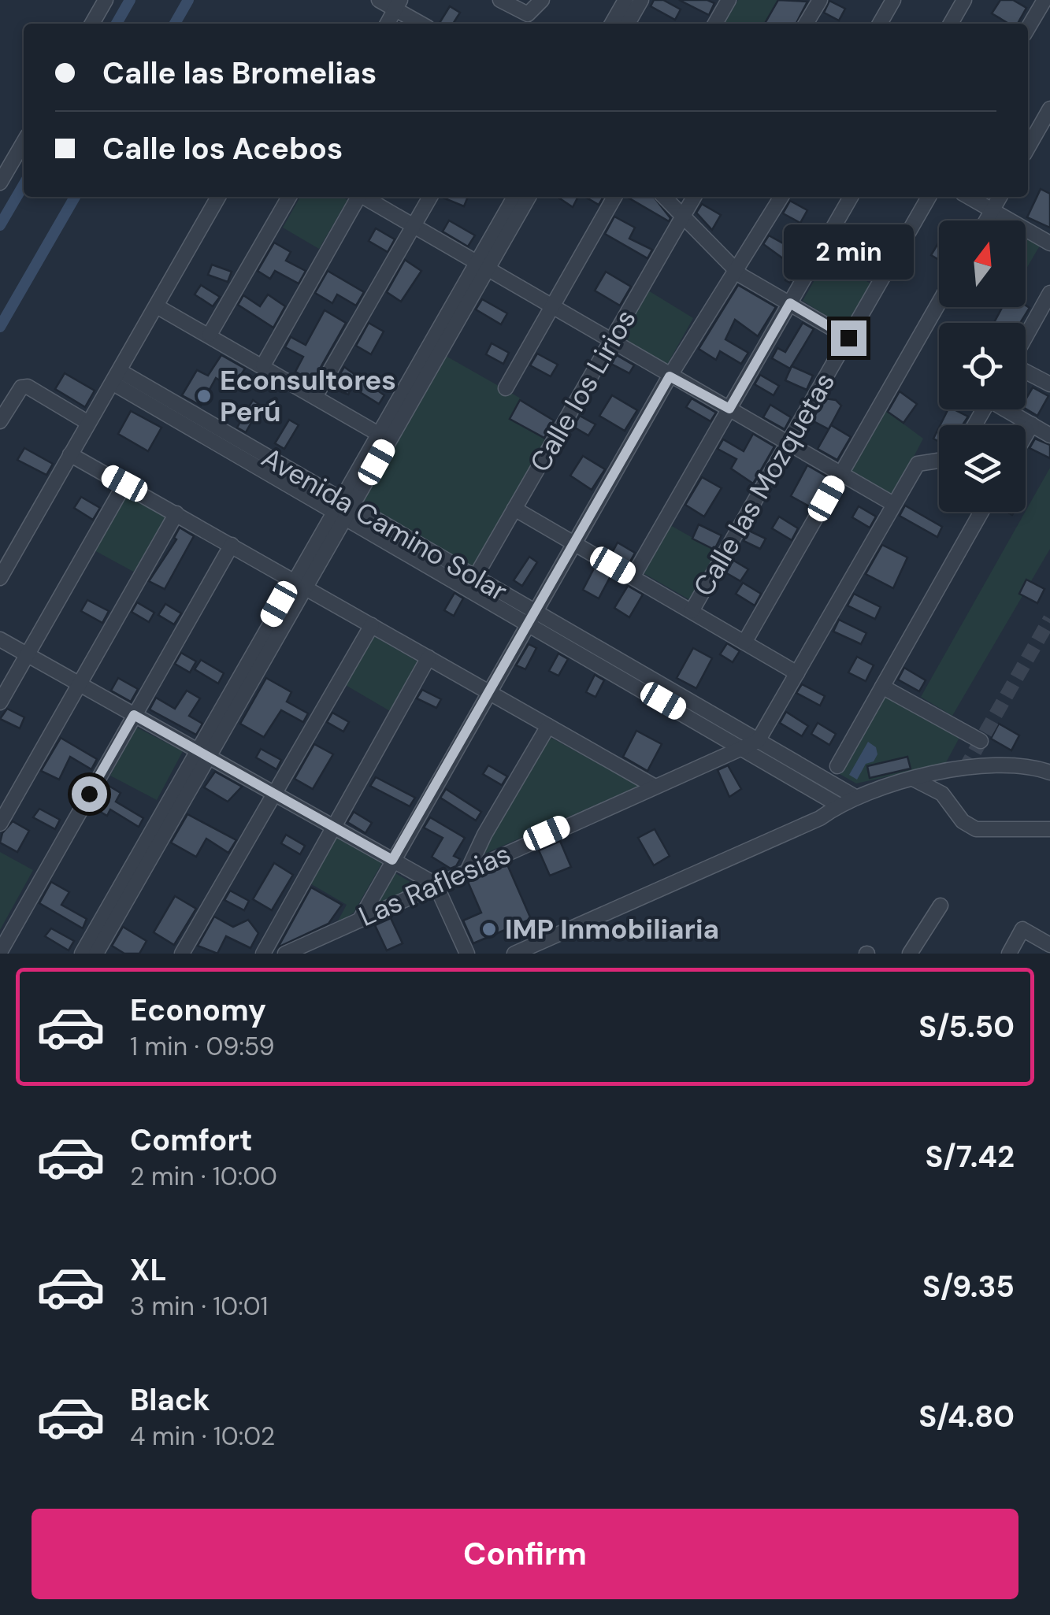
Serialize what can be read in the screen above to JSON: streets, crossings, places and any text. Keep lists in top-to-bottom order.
{
  "streets": {
    "street": [
      "Calle los Lirios",
      "Calle las Mozquetas",
      "Avenida Camino Solar",
      "Las Raflesias"
    ]
  },
  "crossings": [
    ["Calle los Lirios", "Avenida Camino Solar"],
    ["Avenida Camino Solar", "Las Raflesias"]
  ],
  "places": ["Econsultores Perú", "IMP Inmobiliaria"],
  "north": "top",
  "page": {
    "banner": ["Calle las Bromelias", "Calle los Acebos"],
    "bubble": "2 min",
    "list": [
      {
        "name": "Economy",
        "note": "1 min · 09:59",
        "value": "S/5.50"
      },
      {
        "name": "Comfort",
        "note": "2 min · 10:00",
        "value": "S/7.42"
      },
      {
        "name": "XL",
        "note": "3 min · 10:01",
        "value": "S/9.35"
      },
      {
        "name": "Black",
        "note": "4 min · 10:02",
        "value": "S/4.80"
      }
    ],
    "buttons": "Confirm"
  }
}
